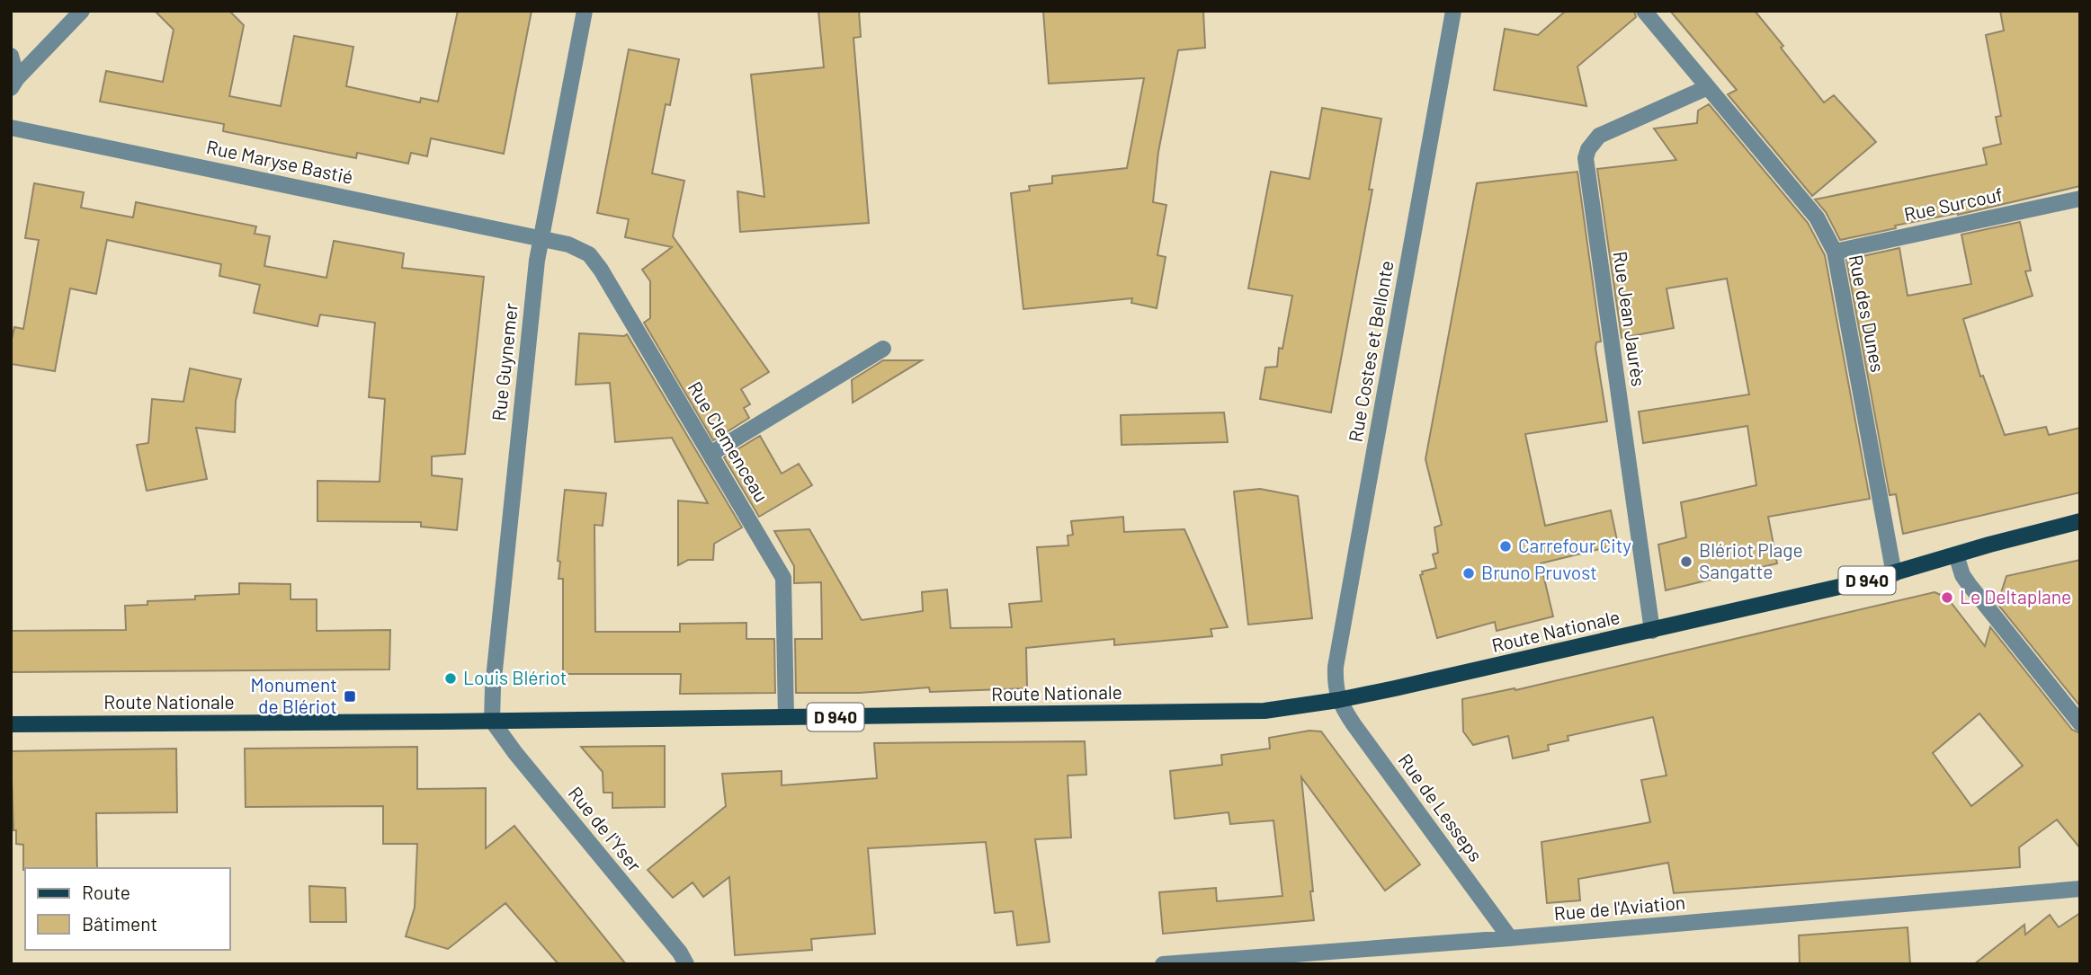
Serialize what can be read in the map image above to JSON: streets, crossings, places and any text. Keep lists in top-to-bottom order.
{
  "streets": {
    "main road": ["D 940", "Route Nationale"],
    "street": [
      "Rue Maryse Bastié",
      "Rue Surcouf",
      "Rue des Dunes",
      "Rue Jean Jaurès",
      "Rue Costes et Bellonte",
      "Rue Guynemer",
      "Rue Clemenceau",
      "Rue de Lesseps",
      "Rue de l'Yser",
      "Rue de l'Aviation"
    ]
  },
  "crossings": [
    ["Rue Maryse Bastié", "Rue Guynemer"],
    ["Rue Maryse Bastié", "Rue Clemenceau"],
    ["Rue Surcouf", "Rue des Dunes"],
    ["Rue des Dunes", "Rue Jean Jaurès"],
    ["Rue des Dunes", "Route Nationale"],
    ["Rue Jean Jaurès", "Route Nationale"],
    ["Rue Costes et Bellonte", "Route Nationale"],
    ["Rue Costes et Bellonte", "Rue de Lesseps"],
    ["Rue Guynemer", "Rue Clemenceau"],
    ["Rue Guynemer", "Route Nationale"],
    ["Rue Guynemer", "Rue de l'Yser"],
    ["Rue Clemenceau", "Route Nationale"],
    ["Route Nationale", "Rue de Lesseps"],
    ["Route Nationale", "Rue de l'Yser"],
    ["Rue de Lesseps", "Rue de l'Aviation"]
  ],
  "places": {
    "other": [
      "Carrefour City",
      "Blériot Plage Sangatte",
      "Bruno Pruvost",
      "Le Deltaplane",
      "Louis Blériot"
    ],
    "transit": ["Monument de Blériot"]
  },
  "legend": ["Route", "Bâtiment"]
}
